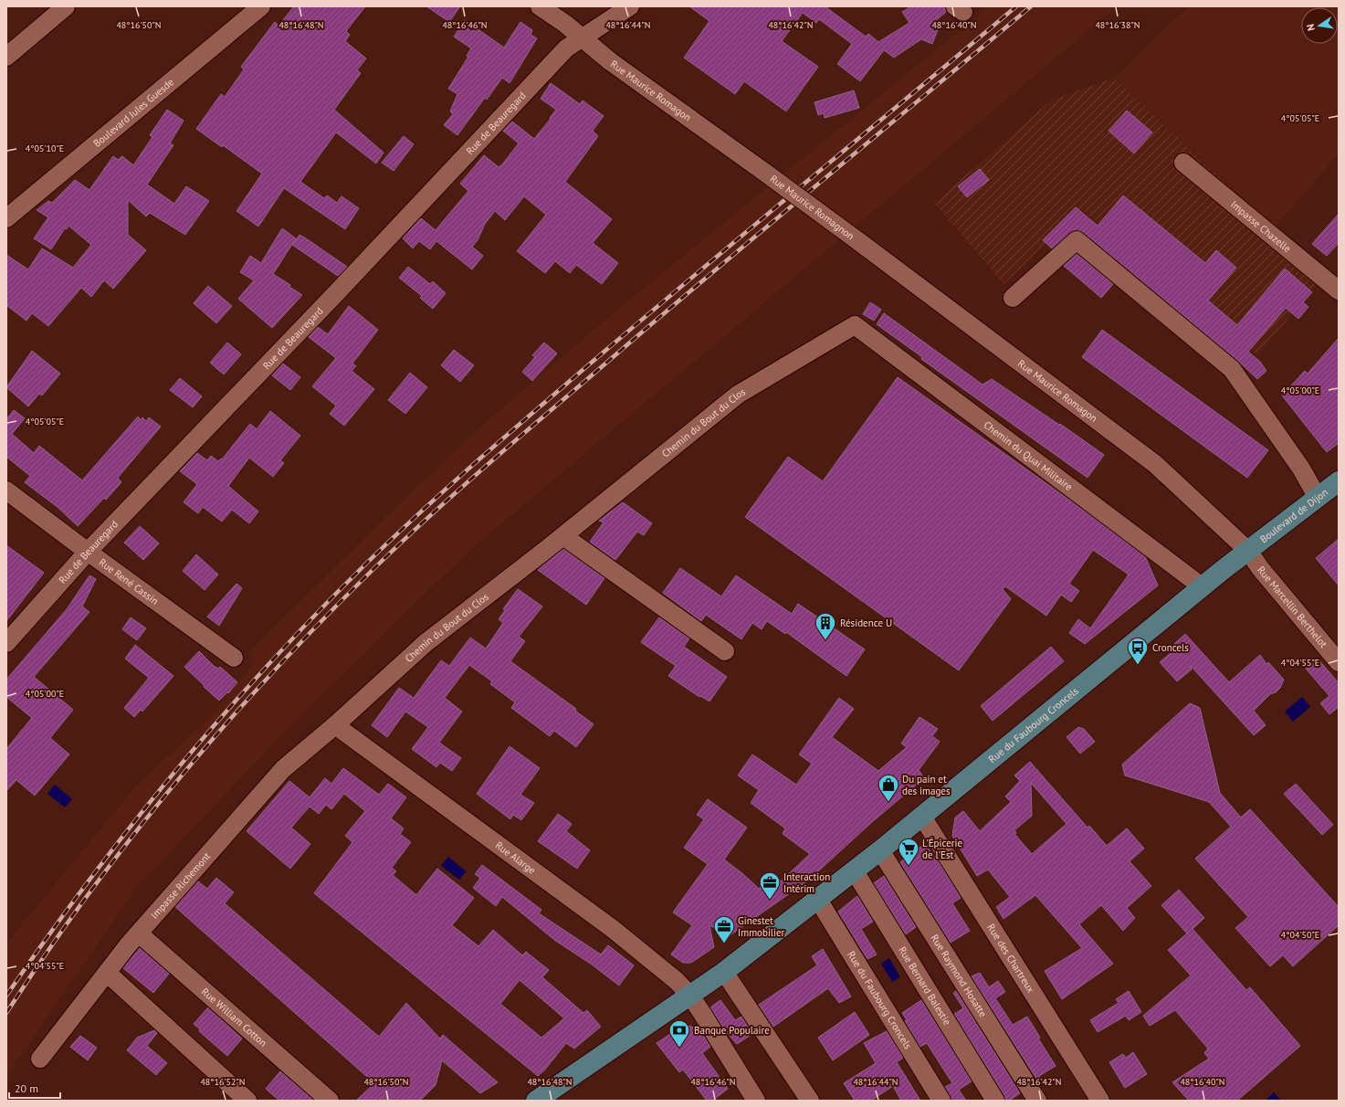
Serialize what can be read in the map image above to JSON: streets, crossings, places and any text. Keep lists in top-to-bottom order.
{
  "streets": {
    "main road": ["Boulevard de Dijon", "Rue du Faubourg Croncels"],
    "street": [
      "Rue Maurice Romagon",
      "Boulevard Jules Guesde",
      "Rue de Beauregard",
      "Rue Maurice Romagnon",
      "Impasse Chazelle",
      "Chemin du Bout du Clos",
      "Chemin du Quai Militaire",
      "Rue René Cassin",
      "Rue Marcellin Berthelot",
      "Rue Alarge",
      "Impasse Richemont",
      "Rue des Chartreux",
      "Rue Raymond Hosatte",
      "Rue Bernard Balestie",
      "Rue William Cotton"
    ]
  },
  "crossings": [
    ["Rue Maurice Romagon", "Rue de Beauregard"],
    ["Rue Maurice Romagon", "Rue Maurice Romagnon"],
    ["Rue Maurice Romagon", "Boulevard de Dijon"],
    ["Rue Maurice Romagon", "Rue Marcellin Berthelot"],
    ["Rue Maurice Romagon", "Rue du Faubourg Croncels"],
    ["Rue de Beauregard", "Rue René Cassin"],
    ["Chemin du Bout du Clos", "Chemin du Quai Militaire"],
    ["Chemin du Bout du Clos", "Rue Alarge"],
    ["Chemin du Bout du Clos", "Impasse Richemont"],
    ["Chemin du Quai Militaire", "Rue du Faubourg Croncels"],
    ["Boulevard de Dijon", "Rue Marcellin Berthelot"],
    ["Boulevard de Dijon", "Rue du Faubourg Croncels"],
    ["Rue Marcellin Berthelot", "Rue du Faubourg Croncels"],
    ["Rue du Faubourg Croncels", "Rue Alarge"],
    ["Rue du Faubourg Croncels", "Rue des Chartreux"],
    ["Rue du Faubourg Croncels", "Rue Raymond Hosatte"],
    ["Rue du Faubourg Croncels", "Rue Bernard Balestie"],
    ["Rue Alarge", "Impasse Richemont"],
    ["Impasse Richemont", "Rue William Cotton"]
  ],
  "places": {
    "building": ["Résidence U"],
    "bus stop": ["Croncels"],
    "shop": ["Du pain et des images"],
    "supermarket": ["L'Épicerie de l'Est"],
    "office": ["Interaction Intérim", "Ginestet Immobilier"],
    "bank": ["Banque Populaire"]
  },
  "scale_bar": "20 m",
  "north": "left",
  "coordinates": [
    "48°16'50\"N",
    "48°16'48\"N",
    "48°16'46\"N",
    "48°16'44\"N",
    "48°16'42\"N",
    "48°16'40\"N",
    "48°16'38\"N",
    "4°05'05\"E",
    "4°05'10\"E",
    "4°05'00\"E",
    "4°04'55\"E",
    "4°04'50\"E",
    "48°16'52\"N"
  ]
}
